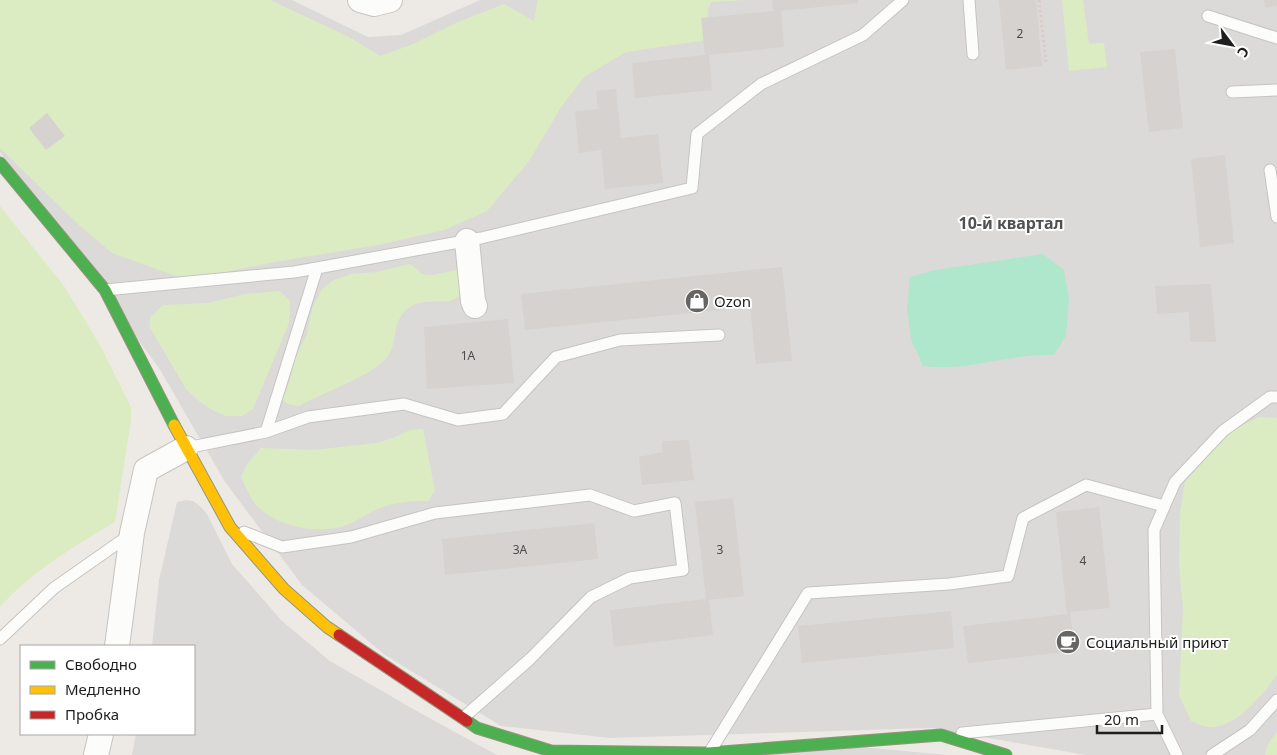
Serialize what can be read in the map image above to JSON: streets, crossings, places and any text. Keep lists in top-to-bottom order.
{
  "districts": ["10-й квартал"],
  "places": {
    "shop": ["Ozon"],
    "cafe": ["Социальный приют"]
  },
  "house_numbers": [
    "2",
    "1А",
    "3А",
    "3",
    "4"
  ],
  "legend": ["Свободно", "Медленно", "Пробка"],
  "scale_bar": "20 m",
  "north": "bottom right"
}
